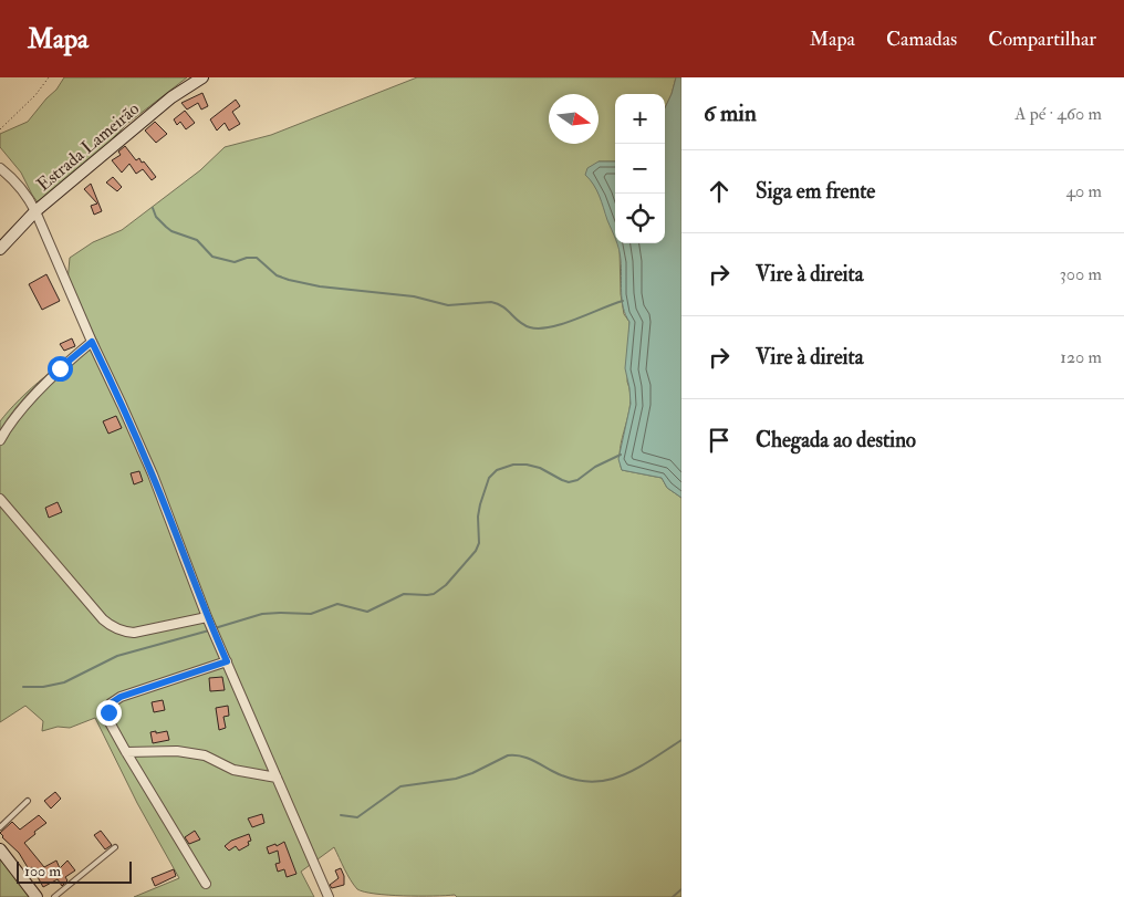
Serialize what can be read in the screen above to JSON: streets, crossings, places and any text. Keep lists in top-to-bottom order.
{
  "streets": {
    "street": ["Estrada Lameirão"]
  },
  "scale_bar": "100 m",
  "north": "right",
  "page": {
    "header": "Mapa",
    "nav": ["Mapa", "Camadas", "Compartilhar"],
    "heading": ["6 min", "A pé · 460 m"],
    "map_buttons": ["+", "−"],
    "list": [
      ["Siga em frente", "40 m"],
      ["Vire à direita", "300 m"],
      ["Vire à direita", "120 m"],
      "Chegada ao destino"
    ],
    "scale": "100 m"
  }
}
